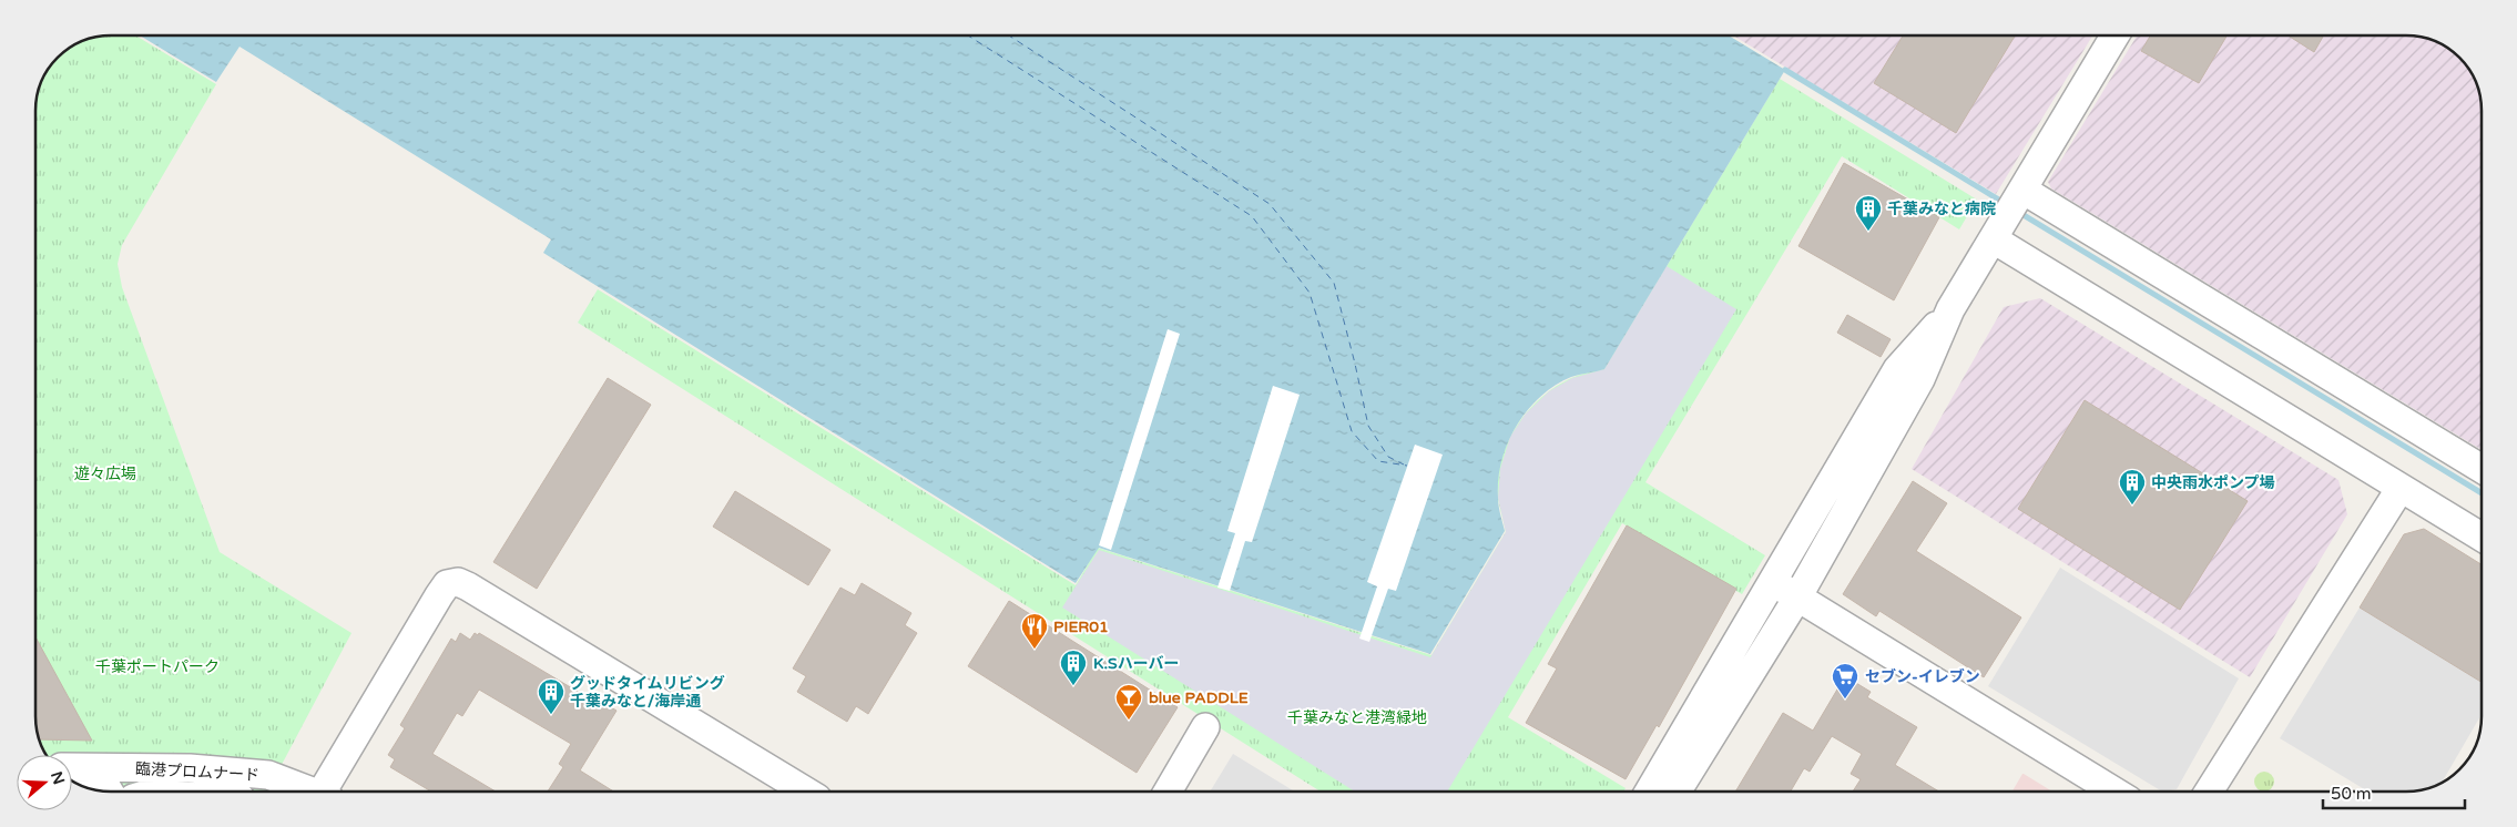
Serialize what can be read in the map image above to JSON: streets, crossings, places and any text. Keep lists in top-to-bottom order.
{
  "streets": {
    "street": ["臨港プロムナード"]
  },
  "parks": ["遊々広場", "千葉ポートパーク", "千葉みなと港湾緑地"],
  "places": {
    "building": [
      "千葉みなと病院",
      "中央雨水ポンプ場",
      "K.Sハーバー",
      "グッドタイムリビング 千葉みなと/海岸通"
    ],
    "restaurant": ["PIER01"],
    "supermarket": ["セブン-イレブン"],
    "bar": ["blue PADDLE"]
  },
  "scale_bar": "50 m",
  "north": "right"
}
